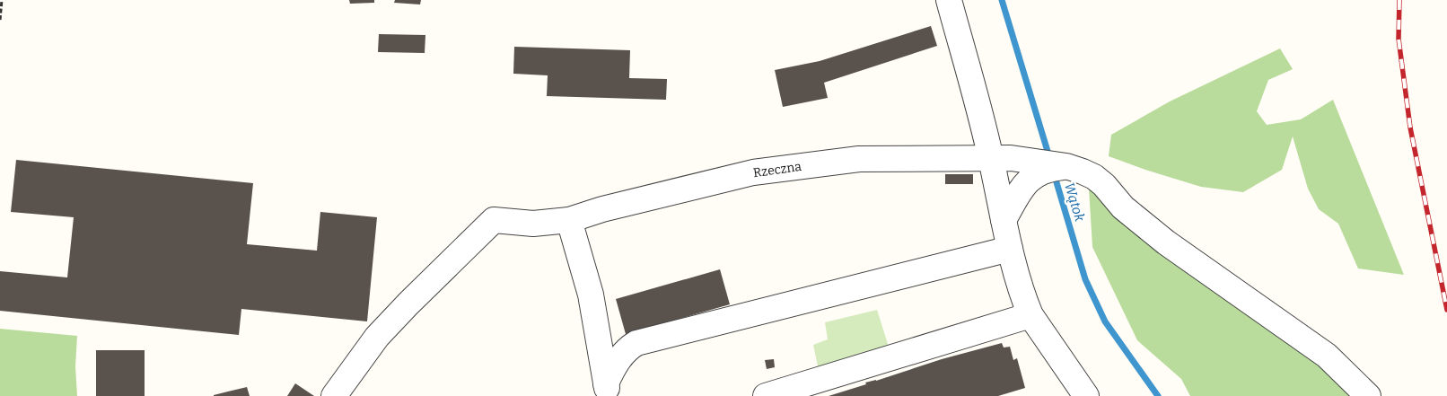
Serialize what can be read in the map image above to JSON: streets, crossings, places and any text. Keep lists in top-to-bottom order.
{
  "streets": {
    "lane": ["Rzeczna"]
  },
  "water": ["Wątok"]
}
